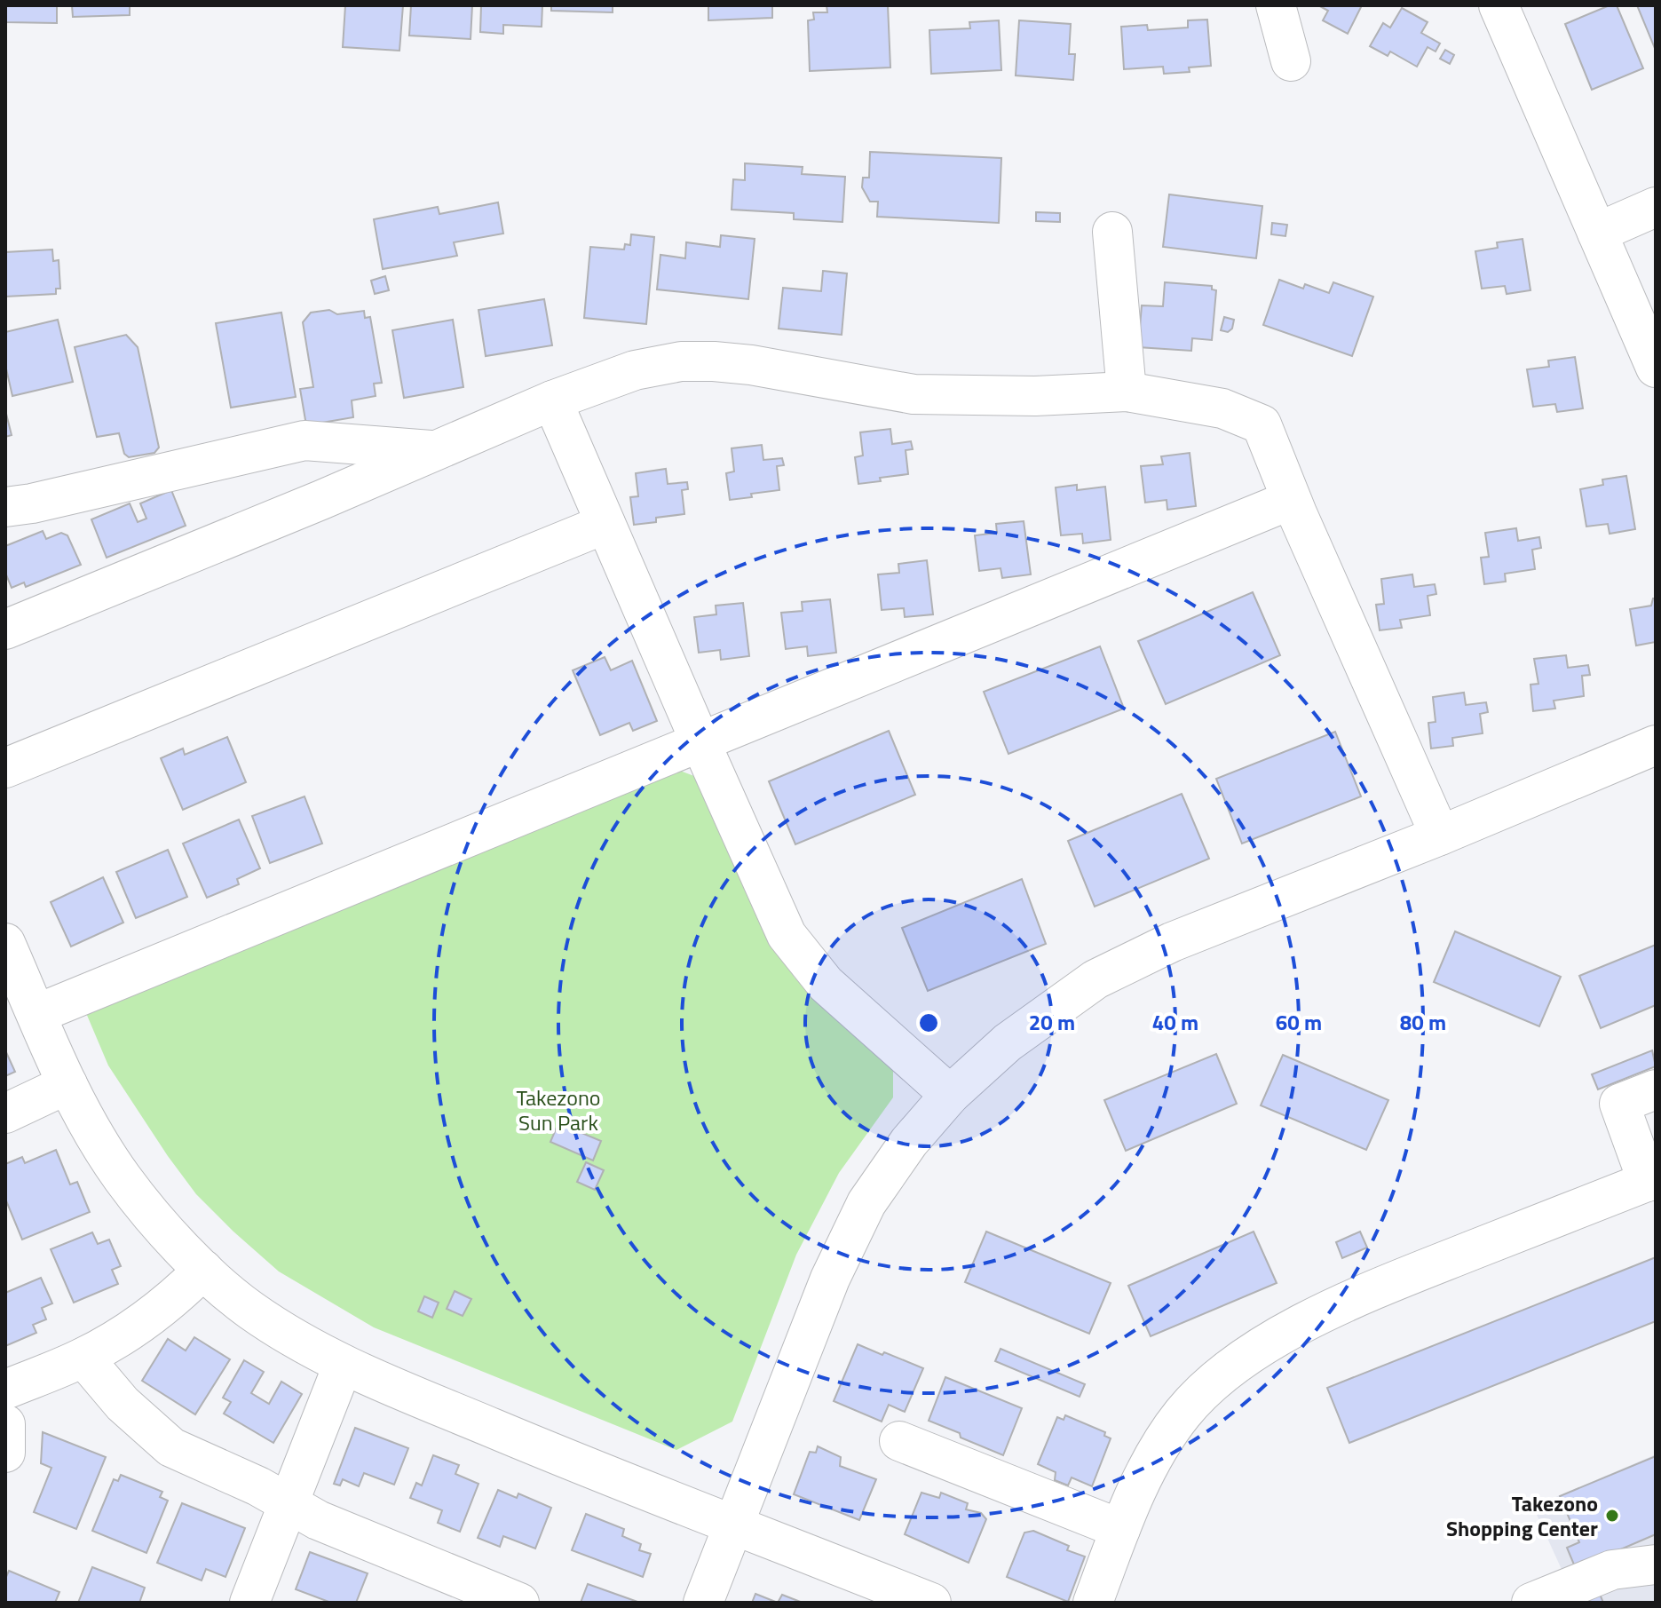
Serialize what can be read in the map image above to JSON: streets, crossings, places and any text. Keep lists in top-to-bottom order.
{
  "parks": ["Takezono Sun Park"],
  "places": ["Takezono Shopping Center"],
  "rings": [
    "20 m",
    "40 m",
    "60 m",
    "80 m"
  ]
}
